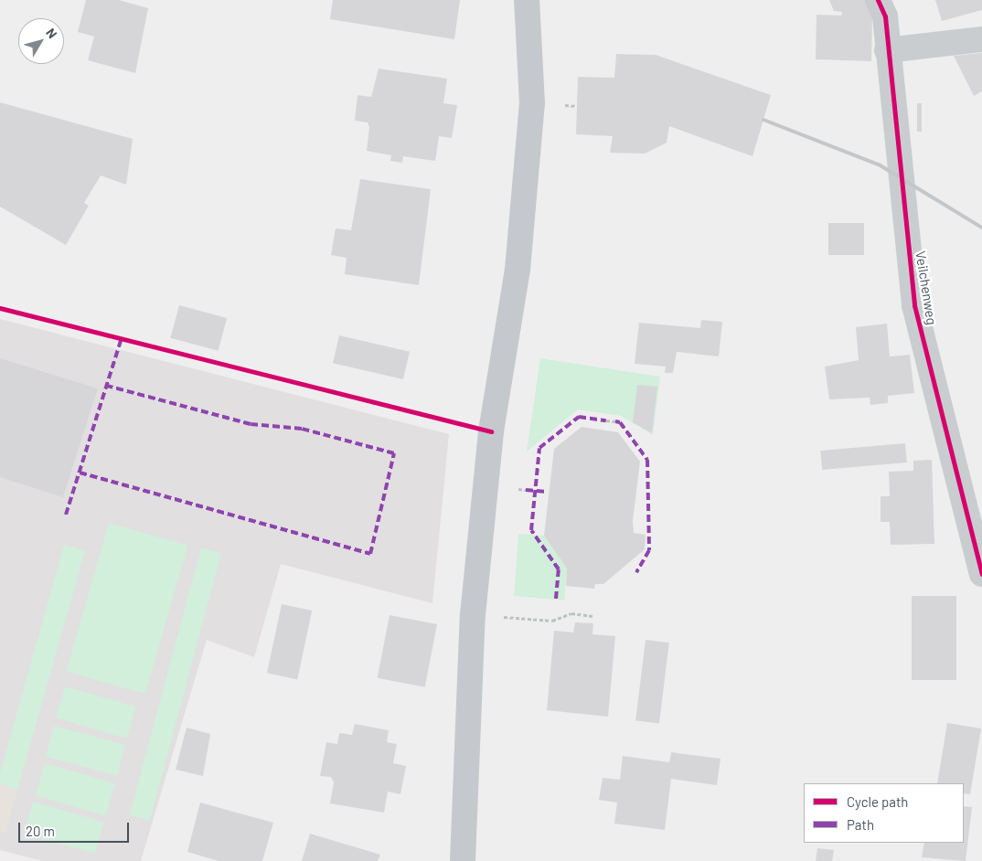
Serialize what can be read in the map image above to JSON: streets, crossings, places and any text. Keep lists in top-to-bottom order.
{
  "streets": {
    "street": ["Veilchenweg"]
  },
  "legend": ["Cycle path", "Path"],
  "scale_bar": "20 m",
  "north": "top right"
}
